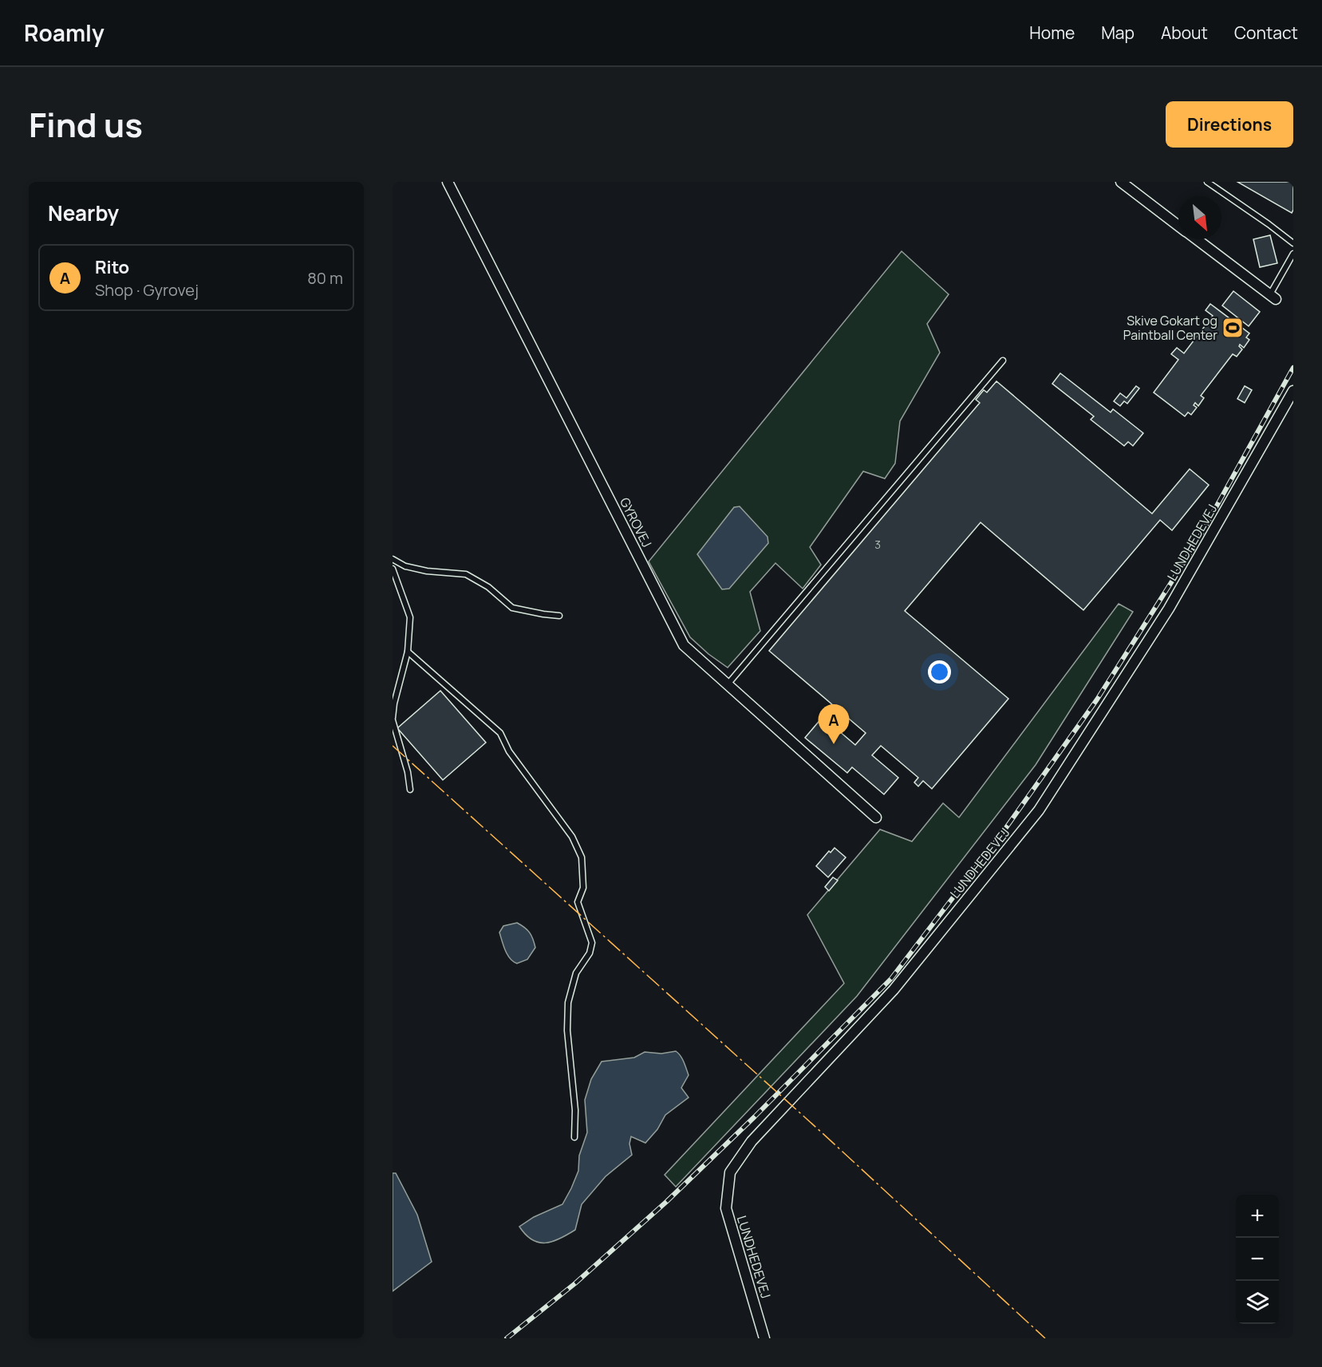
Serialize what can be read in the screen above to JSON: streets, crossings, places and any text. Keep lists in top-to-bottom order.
{
  "streets": {
    "street": ["GYROVEJ", "LUNDHEDEVEJ"]
  },
  "places": {
    "sports": ["Skive Gokart og Paintball Center"]
  },
  "house_numbers": ["3"],
  "north": "bottom right",
  "page": {
    "header": "Roamly",
    "nav": [
      "Home",
      "Map",
      "About",
      "Contact"
    ],
    "title": "Find us",
    "buttons": "Directions",
    "heading": "Nearby",
    "list": [
      {
        "mark": "A",
        "name": "Rito",
        "note": "Shop · Gyrovej",
        "value": "80 m"
      }
    ],
    "pins": "A",
    "map_buttons": ["+", "−"]
  }
}
